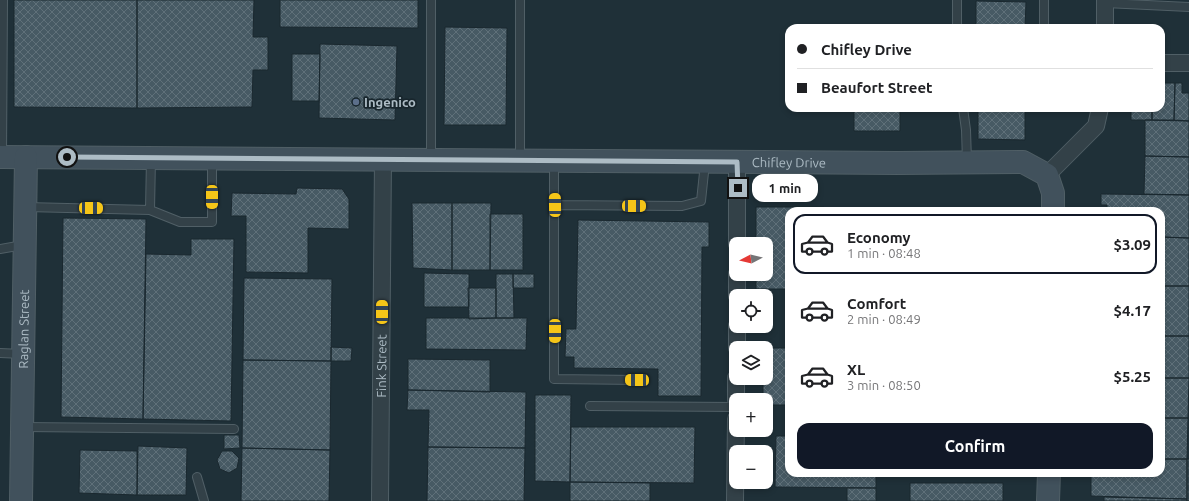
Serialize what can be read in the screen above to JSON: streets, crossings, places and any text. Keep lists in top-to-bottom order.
{
  "streets": {
    "street": ["Chifley Drive", "Raglan Street", "Fink Street"]
  },
  "crossings": [
    ["Chifley Drive", "Raglan Street"],
    ["Chifley Drive", "Fink Street"]
  ],
  "places": ["Ingenico"],
  "north": "left",
  "page": {
    "banner": ["Chifley Drive", "Beaufort Street"],
    "bubble": "1 min",
    "list": [
      {
        "name": "Economy",
        "note": "1 min · 08:48",
        "value": "$3.09"
      },
      {
        "name": "Comfort",
        "note": "2 min · 08:49",
        "value": "$4.17"
      },
      {
        "name": "XL",
        "note": "3 min · 08:50",
        "value": "$5.25"
      }
    ],
    "map_buttons": ["+", "−"],
    "buttons": "Confirm"
  }
}
